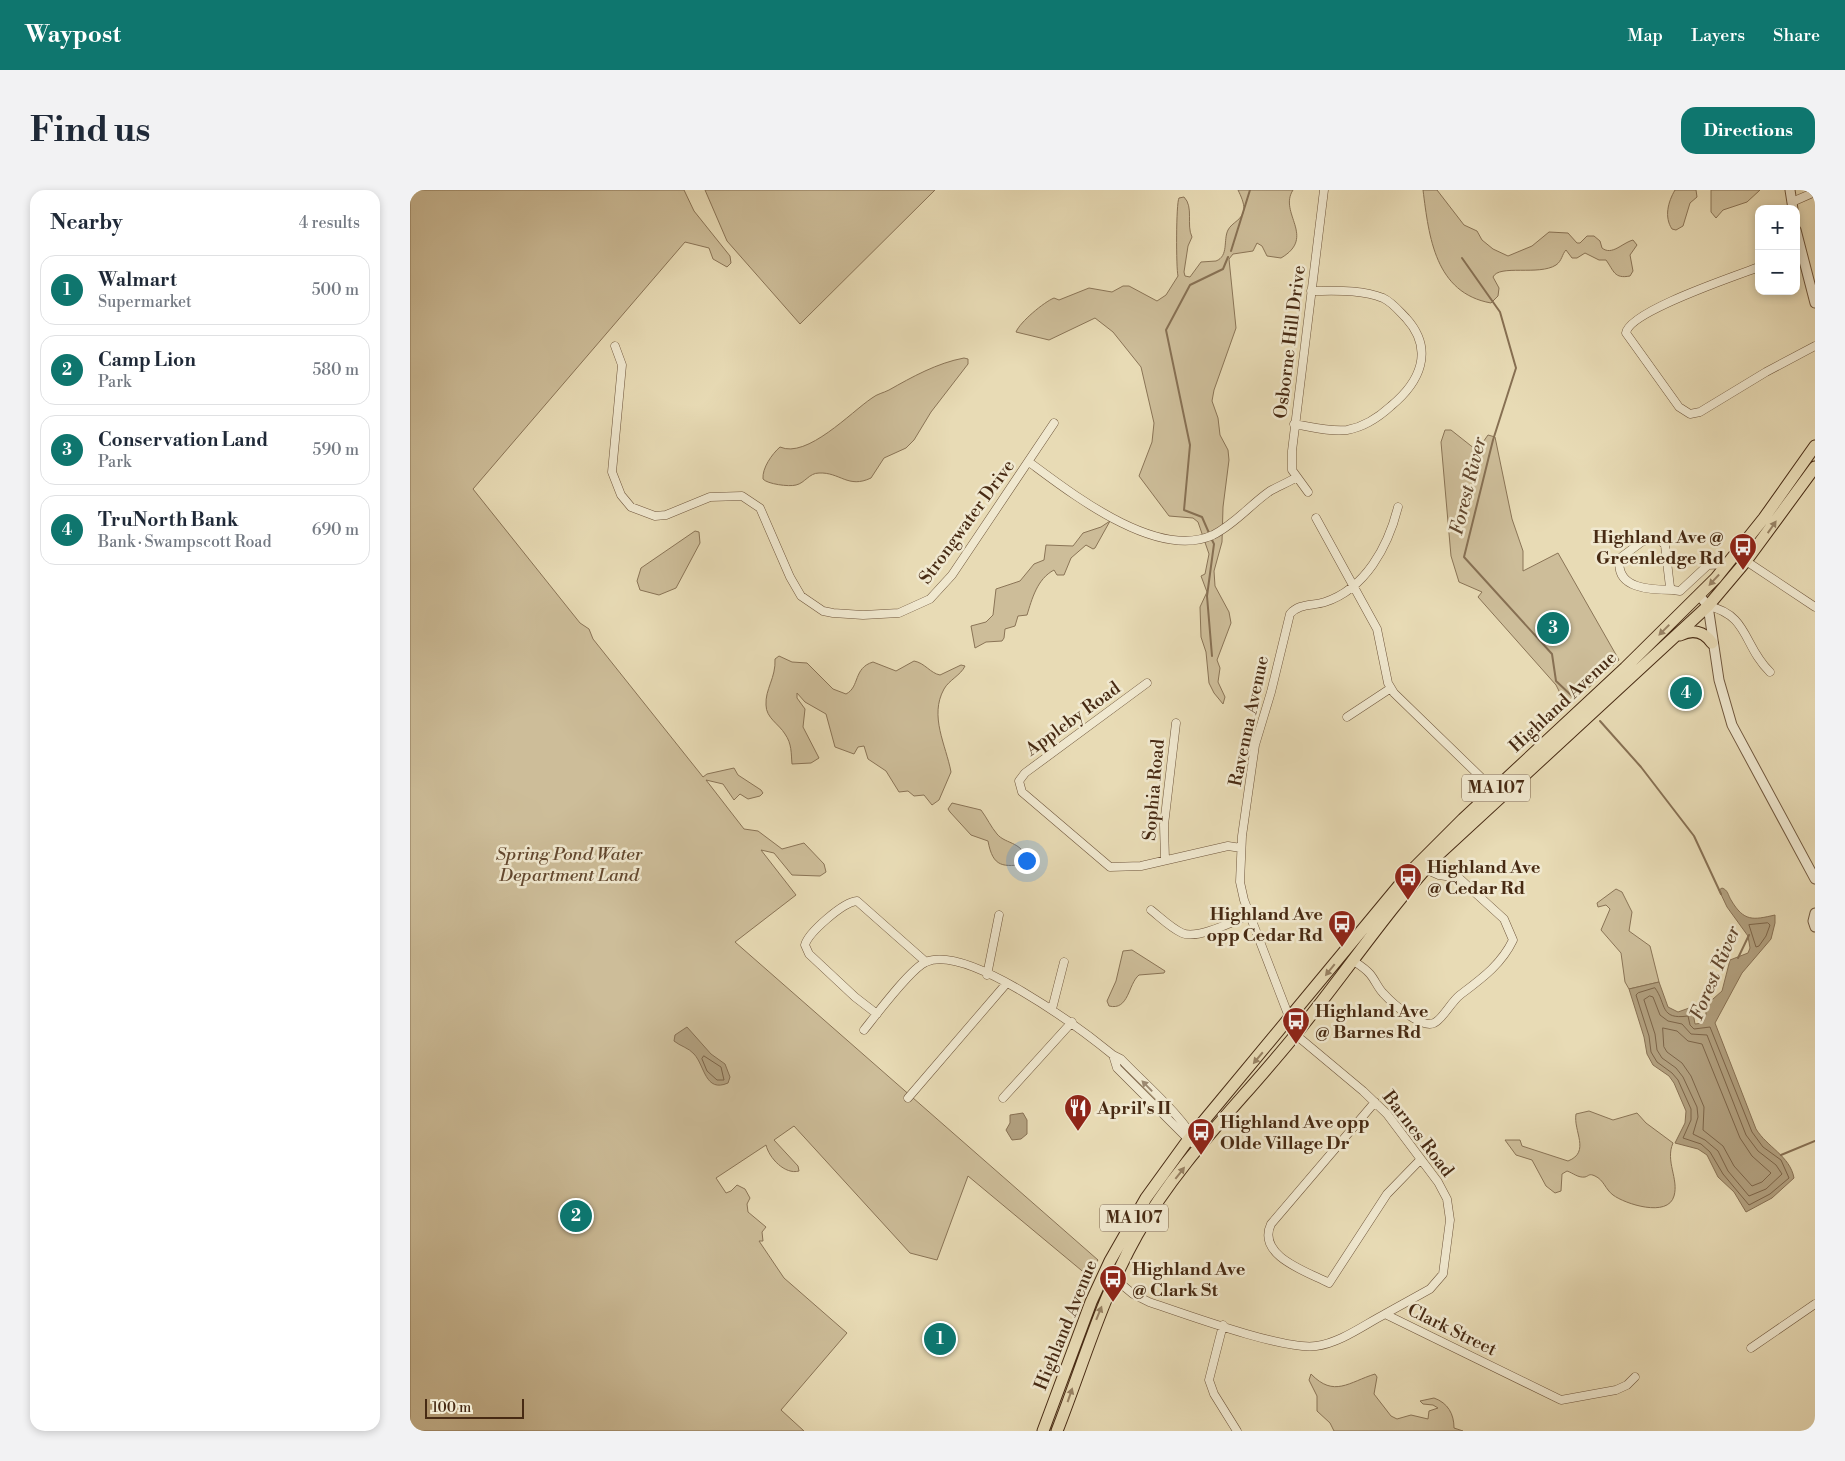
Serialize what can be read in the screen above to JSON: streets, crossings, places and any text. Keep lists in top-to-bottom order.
{
  "streets": {
    "main road": ["Highland Avenue", "MA 107"],
    "street": [
      "Osborne Hill Drive",
      "Strongwater Drive",
      "Appleby Road",
      "Ravenna Avenue",
      "Sophia Road",
      "Barnes Road",
      "Clark Street"
    ]
  },
  "crossings": [
    ["Osborne Hill Drive", "Strongwater Drive"],
    ["Highland Avenue", "Ravenna Avenue"],
    ["Highland Avenue", "Barnes Road"],
    ["Highland Avenue", "Clark Street"],
    ["Appleby Road", "Sophia Road"],
    ["Ravenna Avenue", "Barnes Road"],
    ["Barnes Road", "Clark Street"]
  ],
  "water": ["Forest River"],
  "parks": ["Spring Pond Water Department Land"],
  "places": {
    "bus stop": [
      "Highland Ave @ Greenledge Rd",
      "Highland Ave @ Cedar Rd",
      "Highland Ave opp Cedar Rd",
      "Highland Ave @ Barnes Rd",
      "Highland Ave opp Olde Village Dr",
      "Highland Ave @ Clark St"
    ],
    "restaurant": ["April's II"]
  },
  "scale_bar": "100 m",
  "page": {
    "header": "Waypost",
    "nav": ["Map", "Layers", "Share"],
    "buttons": "Directions",
    "title": "Find us",
    "heading": ["Nearby", "4 results"],
    "map_buttons": ["+", "−"],
    "list": [
      {
        "mark": "1",
        "name": "Walmart",
        "note": "Supermarket",
        "value": "500 m"
      },
      {
        "mark": "2",
        "name": "Camp Lion",
        "note": "Park",
        "value": "580 m"
      },
      {
        "mark": "3",
        "name": "Conservation Land",
        "note": "Park",
        "value": "590 m"
      },
      {
        "mark": "4",
        "name": "TruNorth Bank",
        "note": "Bank · Swampscott Road",
        "value": "690 m"
      }
    ],
    "pins": [
      "3",
      "4",
      "2",
      "1"
    ],
    "scale": "100 m"
  }
}
